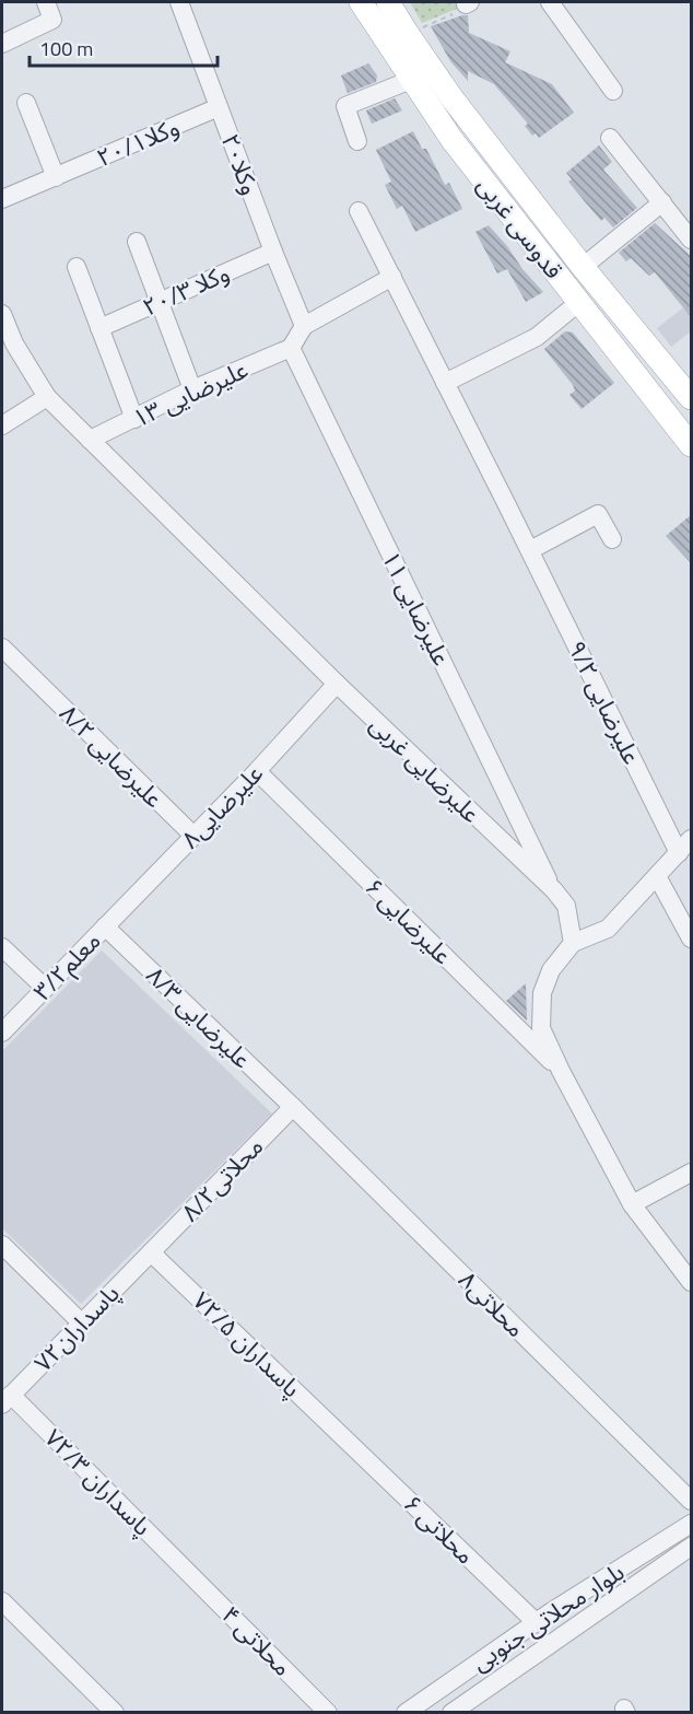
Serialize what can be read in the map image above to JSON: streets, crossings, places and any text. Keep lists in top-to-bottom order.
{
  "streets": {
    "main road": ["قدوسی غربی"],
    "street": [
      "وکلا۲۰/۱",
      "وکلا۲۰",
      "وکلا ۲۰/۳",
      "۱۳ علیرضایی",
      "۱۱ علیرضایی",
      "۹/۲ علیرضایی",
      "علیرضایی ۸/۲",
      "علیرضایی غربی",
      "علیرضایی۸",
      "۶ علیرضایی",
      "معلم۳/۲",
      "۸/۳ علیرضایی",
      "محلاتی۸/۲",
      "محلاتی۸",
      "پاسداران۷۲",
      "۷۲/۵ پاسداران",
      "۷۲/۳ پاسداران",
      "۶ محلاتی",
      "بلوار محلاتی جنوبی",
      "۴ محلاتی"
    ]
  },
  "crossings": [
    ["وکلا۲۰/۱", "وکلا۲۰"],
    ["وکلا۲۰", "وکلا ۲۰/۳"],
    ["۱۳ علیرضایی", "۱۱ علیرضایی"],
    ["۱۳ علیرضایی", "علیرضایی غربی"],
    ["۱۱ علیرضایی", "علیرضایی غربی"],
    ["علیرضایی ۸/۲", "علیرضایی۸"],
    ["علیرضایی غربی", "علیرضایی۸"],
    ["علیرضایی۸", "۶ علیرضایی"],
    ["علیرضایی۸", "معلم۳/۲"],
    ["علیرضایی۸", "۸/۳ علیرضایی"],
    ["معلم۳/۲", "۸/۳ علیرضایی"],
    ["۸/۳ علیرضایی", "محلاتی۸/۲"],
    ["۸/۳ علیرضایی", "محلاتی۸"],
    ["محلاتی۸/۲", "محلاتی۸"],
    ["محلاتی۸/۲", "پاسداران۷۲"],
    ["محلاتی۸/۲", "۷۲/۵ پاسداران"],
    ["پاسداران۷۲", "۷۲/۵ پاسداران"],
    ["پاسداران۷۲", "۷۲/۳ پاسداران"],
    ["۷۲/۵ پاسداران", "۶ محلاتی"],
    ["۷۲/۳ پاسداران", "۴ محلاتی"],
    ["۶ محلاتی", "بلوار محلاتی جنوبی"]
  ],
  "scale_bar": "100 m"
}
